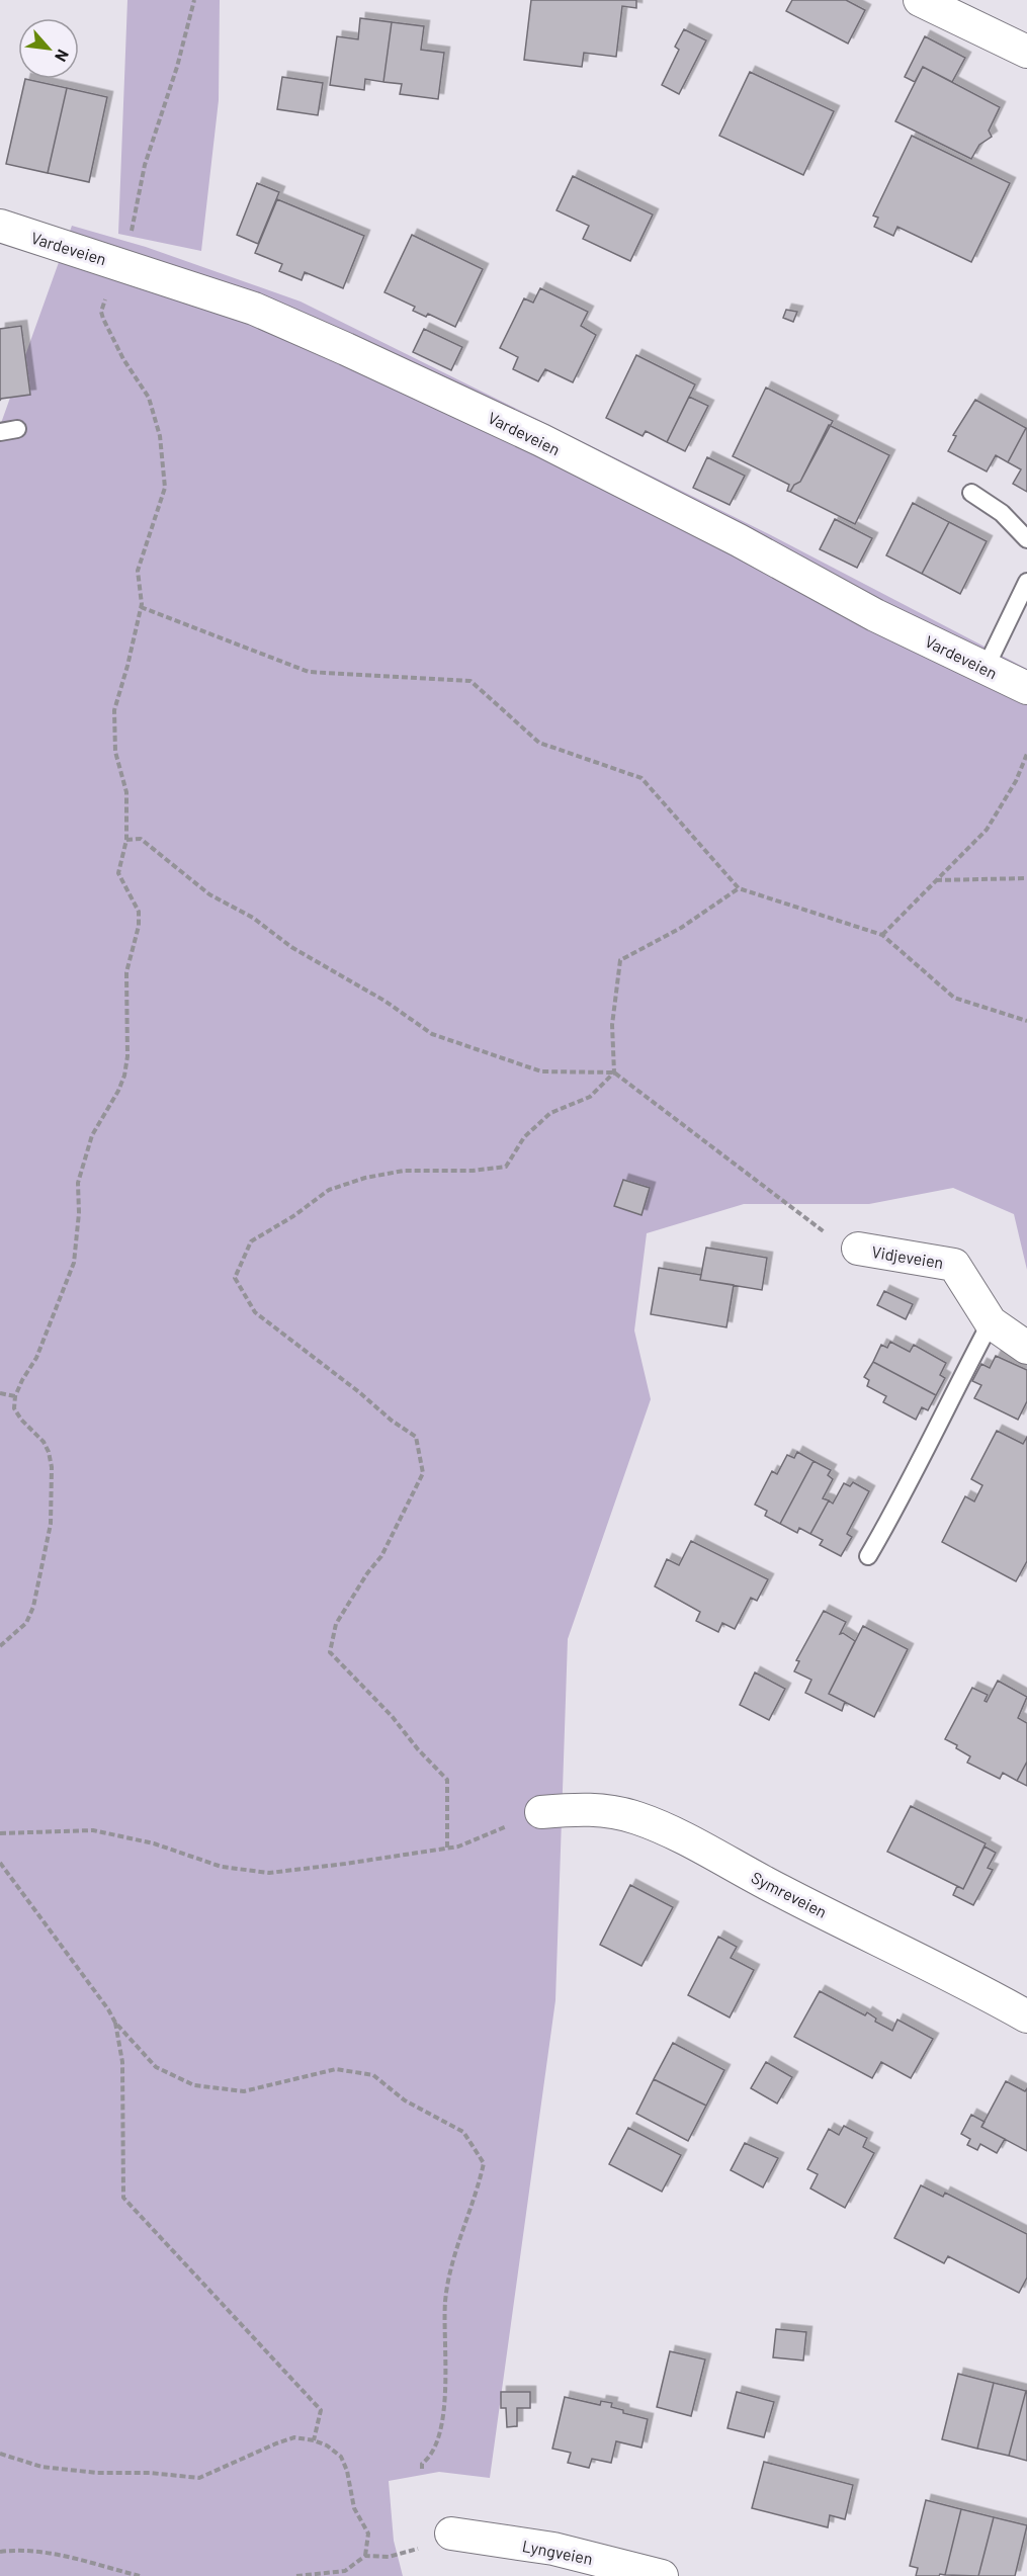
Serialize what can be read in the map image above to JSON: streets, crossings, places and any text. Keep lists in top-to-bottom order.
{
  "streets": {
    "street": [
      "Vardeveien",
      "Vidjeveien",
      "Symreveien",
      "Lyngveien"
    ]
  },
  "north": "bottom right"
}
